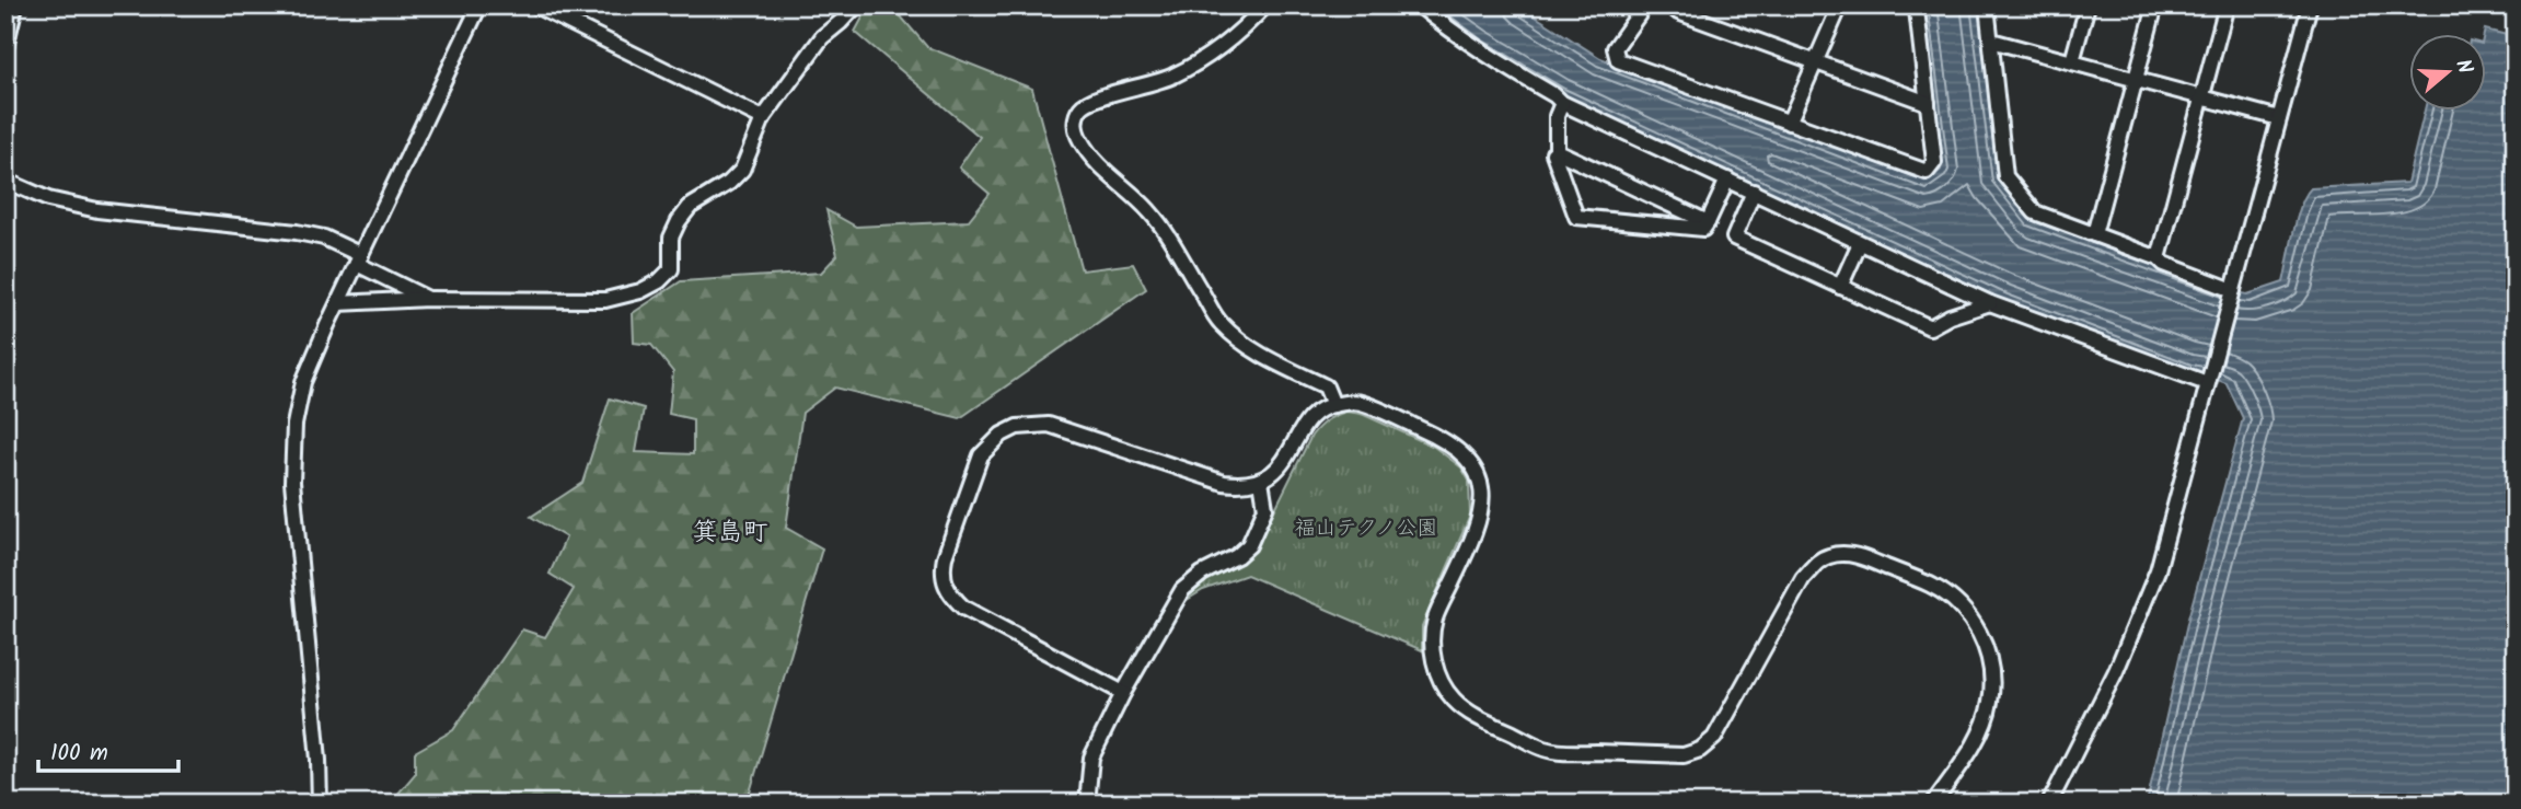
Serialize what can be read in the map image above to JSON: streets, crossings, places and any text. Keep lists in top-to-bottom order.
{
  "districts": ["箕島町"],
  "parks": ["福山テクノ公園"],
  "scale_bar": "100 m",
  "north": "right"
}
